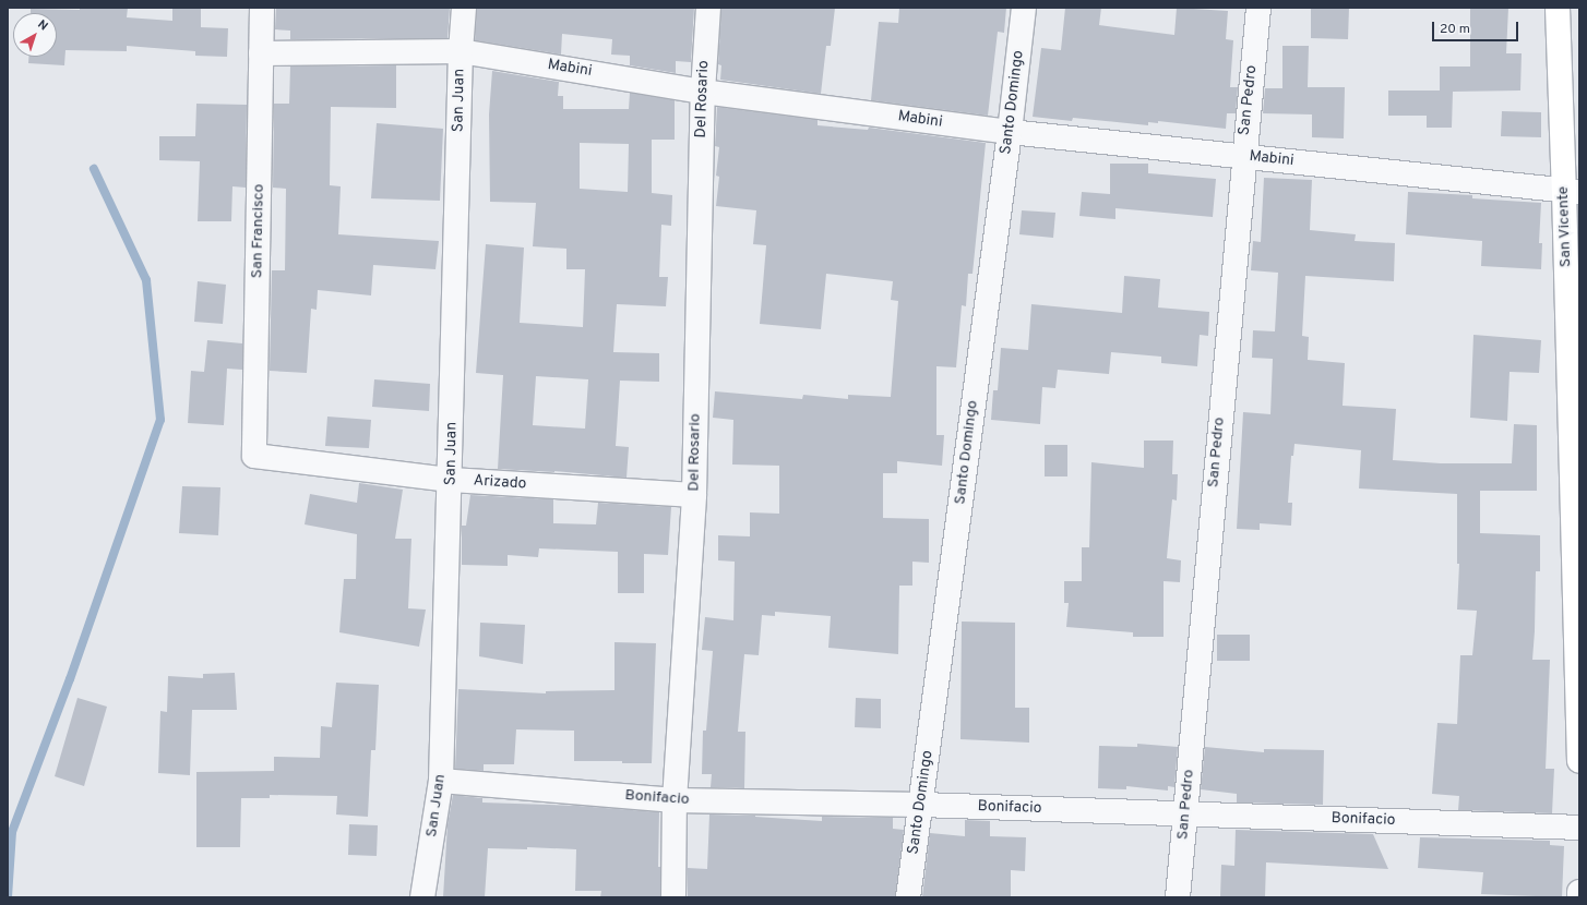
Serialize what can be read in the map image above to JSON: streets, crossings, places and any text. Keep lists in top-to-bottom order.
{
  "streets": {
    "main road": ["San Vicente"],
    "street": [
      "Mabini",
      "Del Rosario",
      "San Juan",
      "San Pedro",
      "Santo Domingo",
      "San Francisco",
      "Arizado",
      "Bonifacio"
    ]
  },
  "crossings": [
    ["Mabini", "Del Rosario"],
    ["Mabini", "San Juan"],
    ["Mabini", "San Pedro"],
    ["Mabini", "Santo Domingo"],
    ["Mabini", "San Vicente"],
    ["Mabini", "San Francisco"],
    ["Del Rosario", "Arizado"],
    ["Del Rosario", "Bonifacio"],
    ["San Juan", "Arizado"],
    ["San Juan", "Bonifacio"],
    ["San Pedro", "Bonifacio"],
    ["Santo Domingo", "Bonifacio"],
    ["San Francisco", "Arizado"]
  ],
  "scale_bar": "20 m",
  "north": "top right"
}
